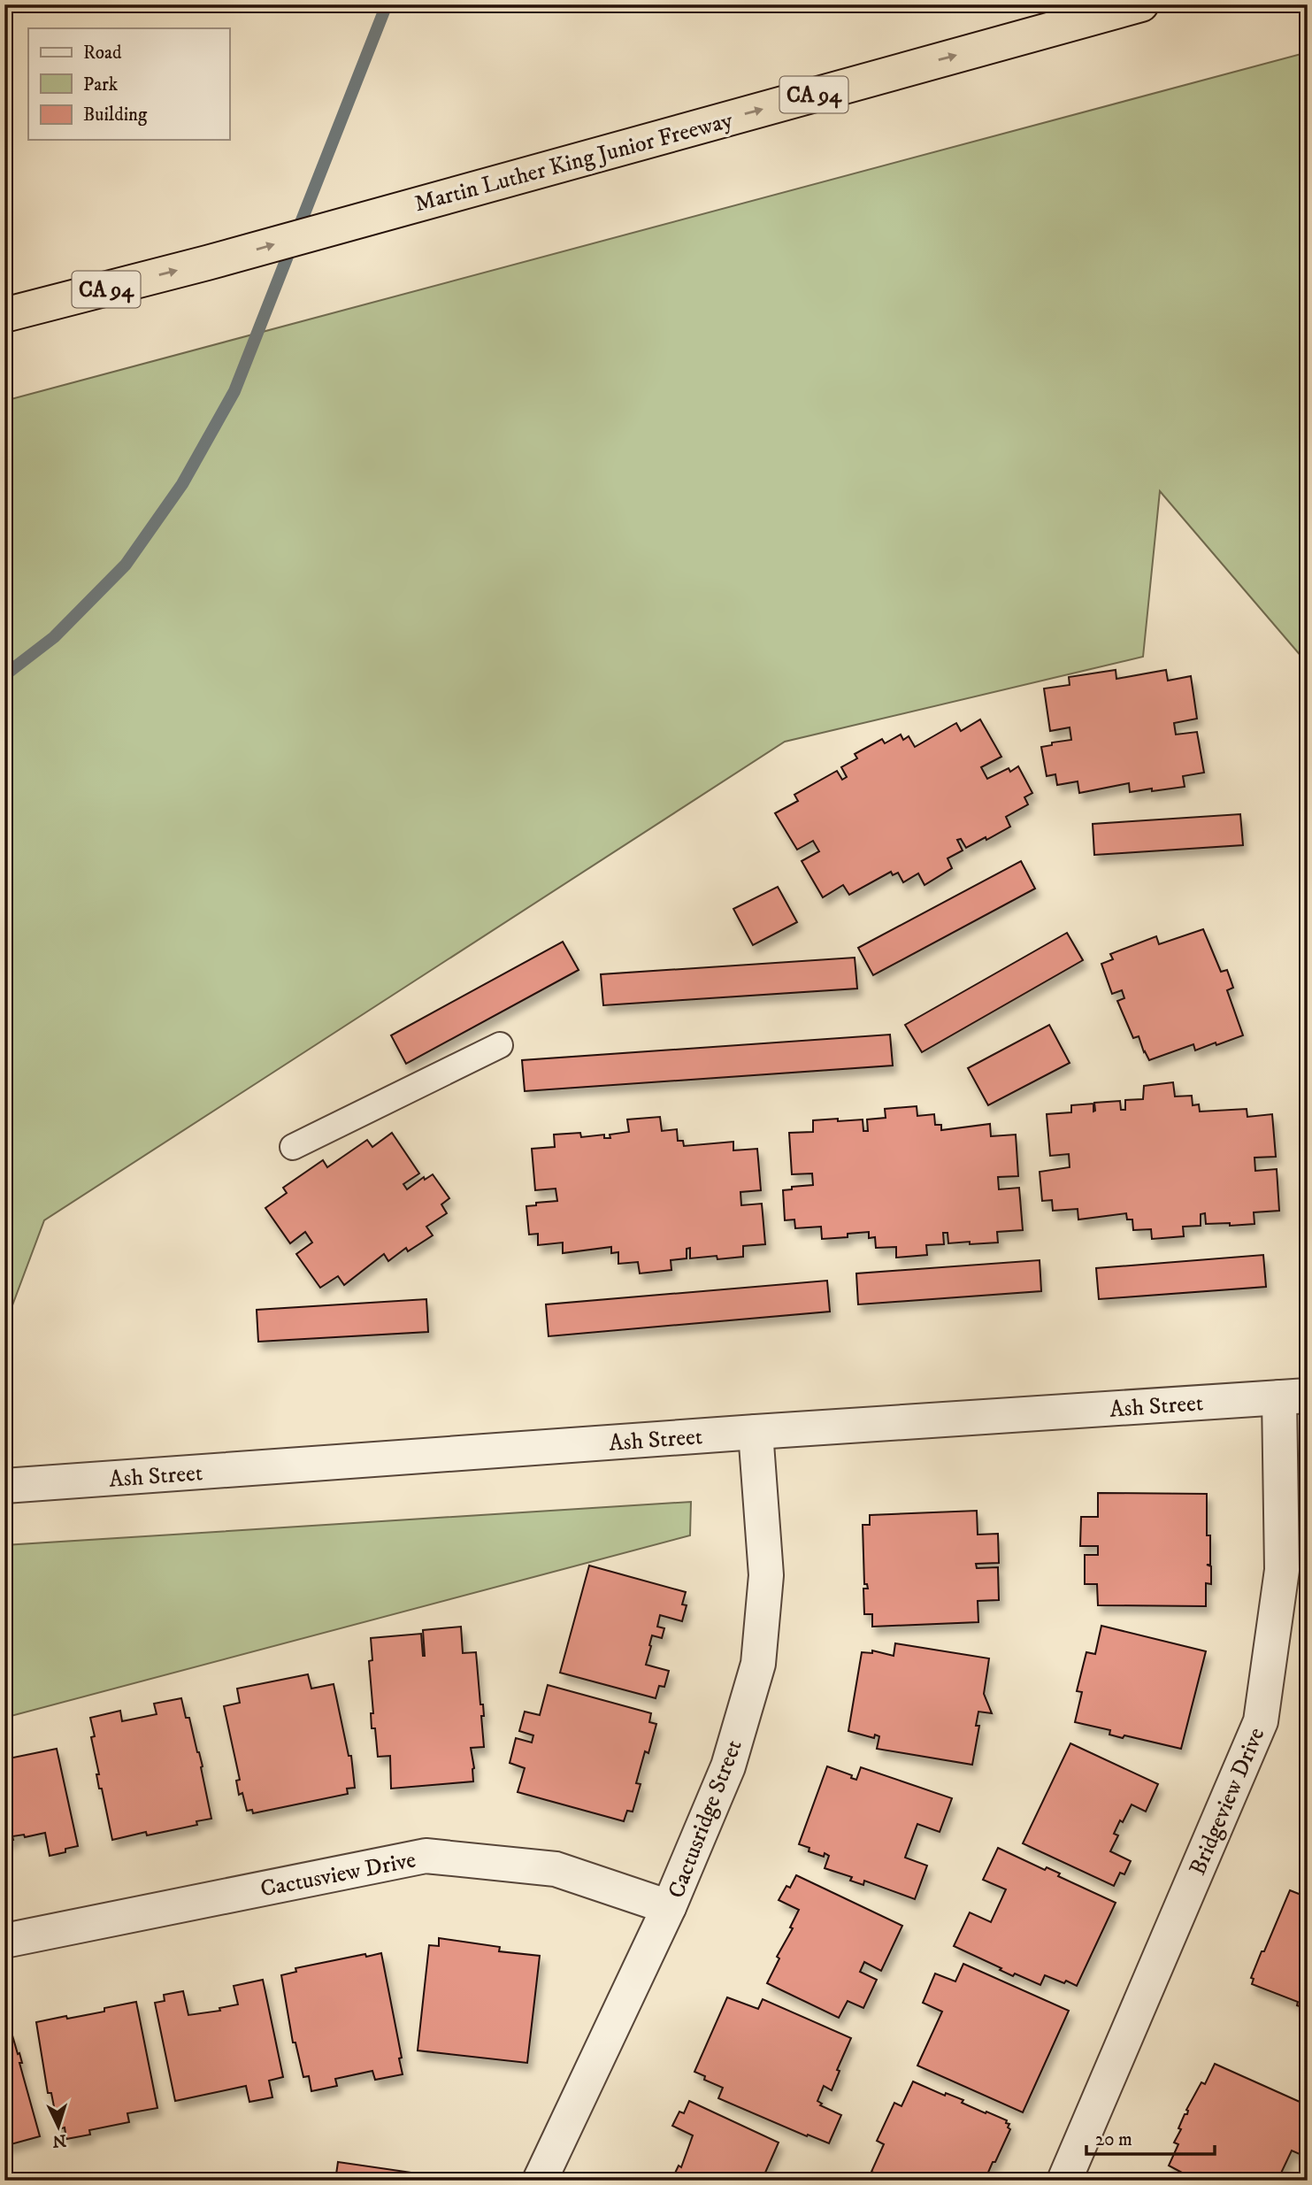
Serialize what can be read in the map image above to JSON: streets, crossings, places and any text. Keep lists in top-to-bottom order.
{
  "streets": {
    "highway": ["CA 94", "Martin Luther King Junior Freeway"],
    "street": [
      "Ash Street",
      "Bridgeview Drive",
      "Cactusridge Street",
      "Cactusview Drive"
    ]
  },
  "crossings": [
    ["Ash Street", "Bridgeview Drive"],
    ["Ash Street", "Cactusridge Street"],
    ["Cactusridge Street", "Cactusview Drive"]
  ],
  "one_way": ["Martin Luther King Junior Freeway"],
  "legend": ["Road", "Park", "Building"],
  "scale_bar": "20 m",
  "north": "bottom"
}
